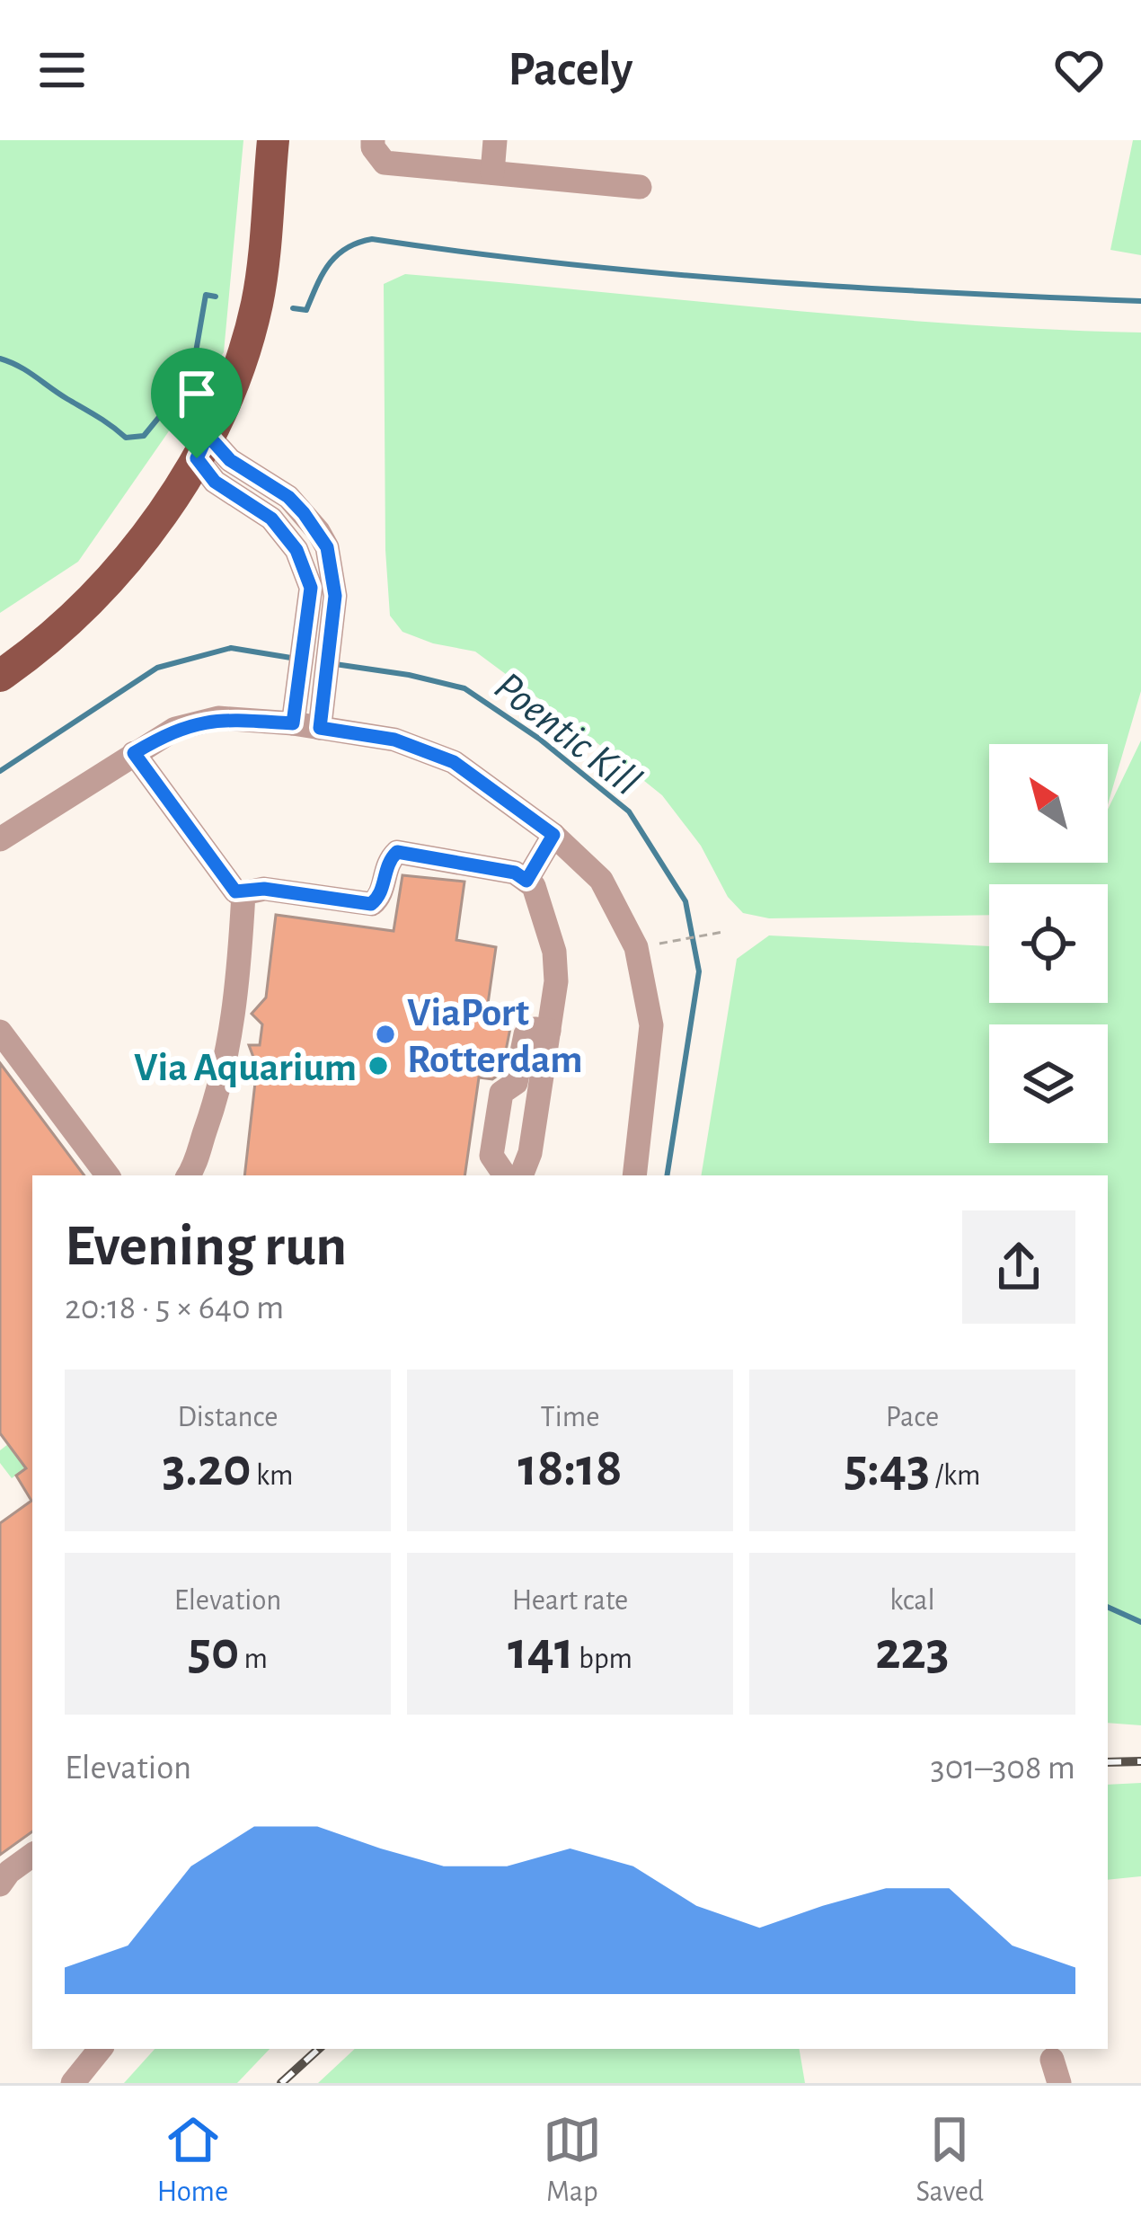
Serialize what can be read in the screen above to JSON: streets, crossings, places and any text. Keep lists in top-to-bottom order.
{
  "water": ["Poentic Kill"],
  "places": ["ViaPort Rotterdam", "Via Aquarium"],
  "north": "top left",
  "page": {
    "header": "Pacely",
    "heading": ["Evening run", "20:18 · 5 × 640 m"],
    "stats": [
      ["Distance", "3.20 km"],
      ["Time", "18:18"],
      ["Pace", "5:43 /km"],
      ["Elevation", "50 m"],
      ["Heart rate", "141 bpm"],
      ["kcal", "223"]
    ],
    "chart": ["Elevation", "301–308 m"],
    "tabs": ["Home", "Map", "Saved"]
  }
}
